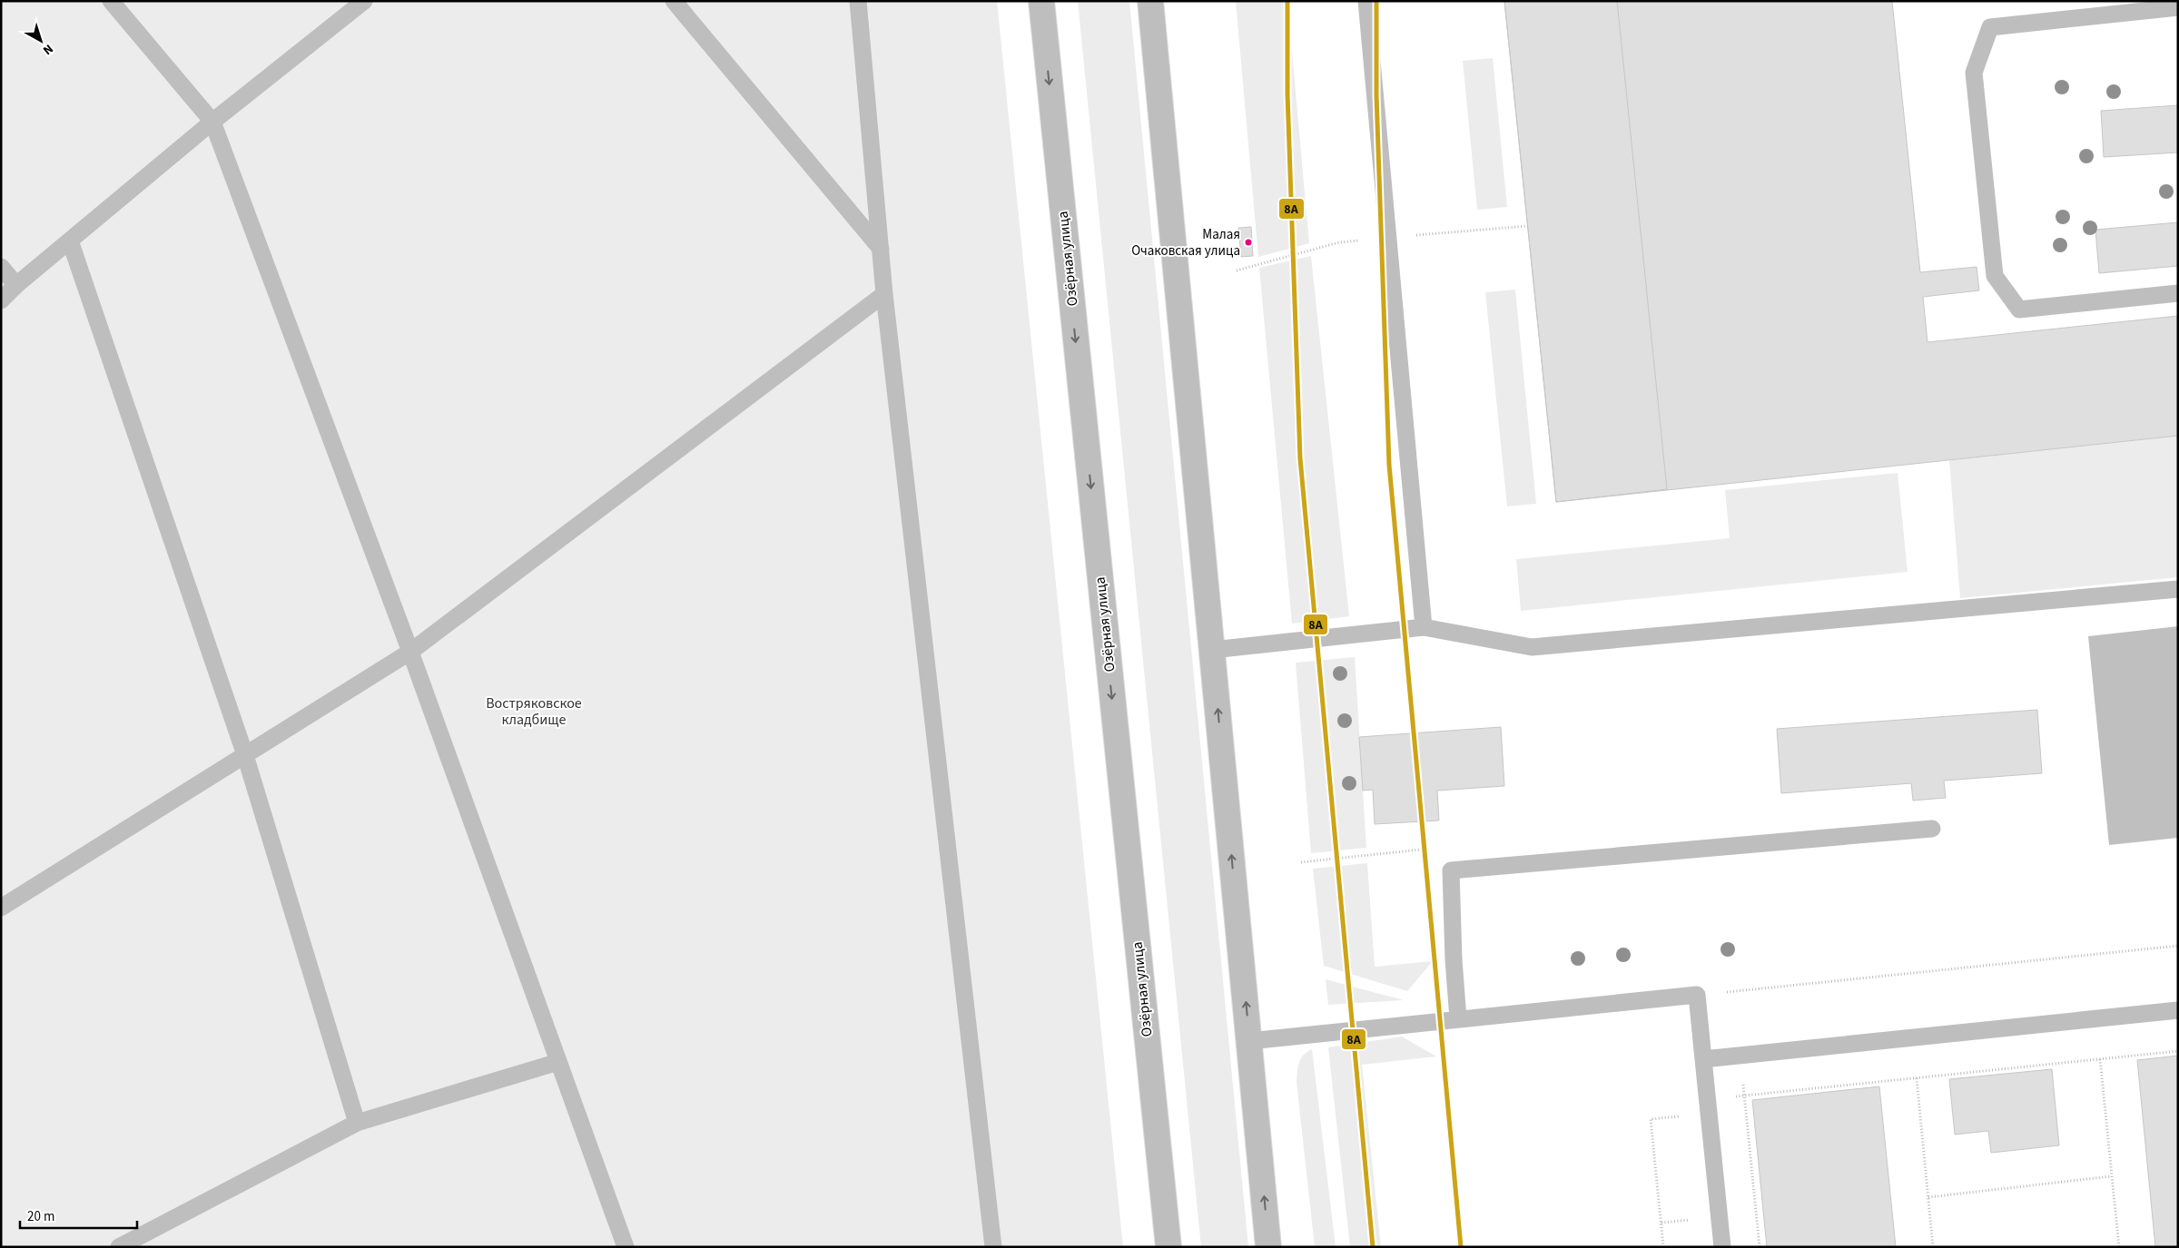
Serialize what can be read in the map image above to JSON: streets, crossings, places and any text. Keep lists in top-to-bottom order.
{
  "streets": {
    "main road": ["Озёрная улица"]
  },
  "parks": ["Востряковское кладбище"],
  "places": ["Малая Очаковская улица"],
  "lines": ["transit line 8А"],
  "scale_bar": "20 m",
  "north": "bottom right"
}
